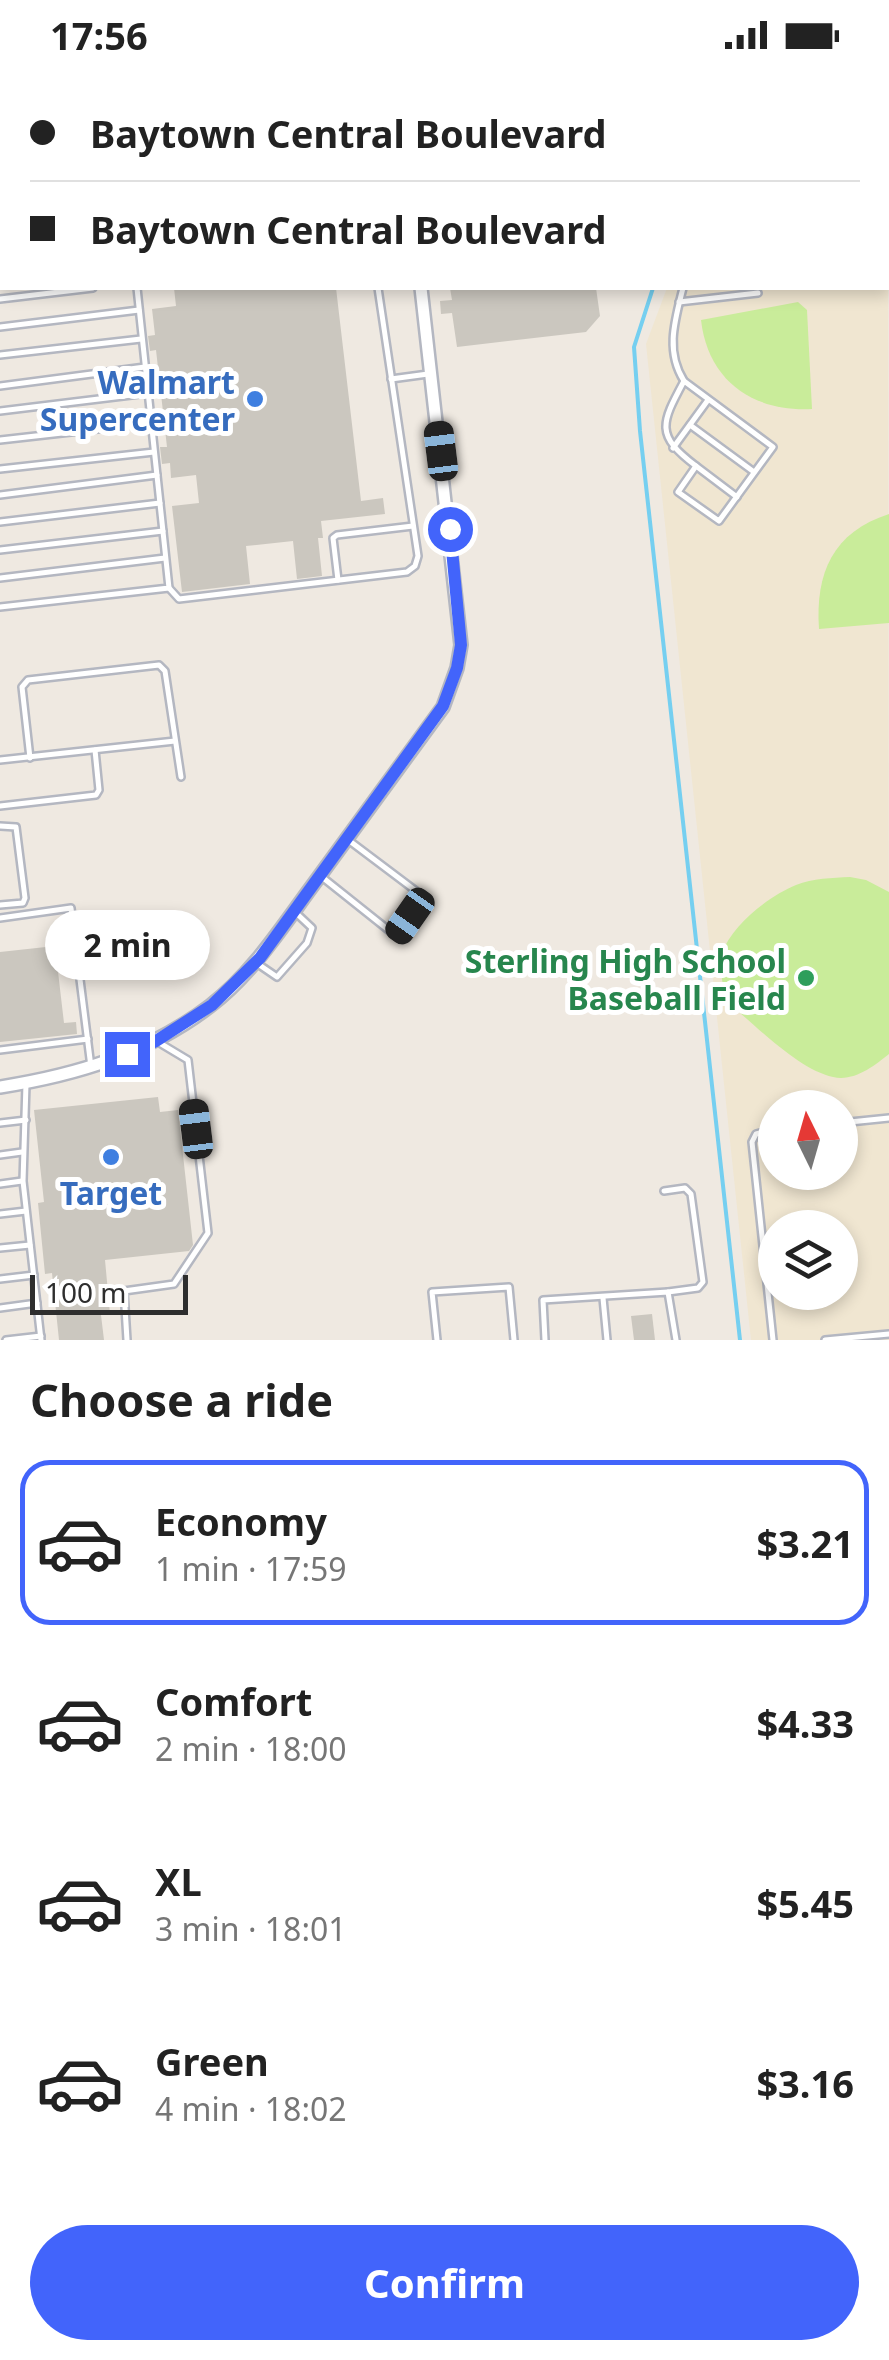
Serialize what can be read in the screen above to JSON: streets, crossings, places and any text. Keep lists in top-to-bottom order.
{
  "places": ["Walmart Supercenter", "Sterling High School Baseball Field", "Target"],
  "scale_bar": "100 m",
  "north": "top",
  "page": {
    "status": "17:56",
    "banner": ["Baytown Central Boulevard", "Baytown Central Boulevard"],
    "bubble": "2 min",
    "scale": "100 m",
    "heading": "Choose a ride",
    "list": [
      {
        "name": "Economy",
        "note": "1 min · 17:59",
        "value": "$3.21"
      },
      {
        "name": "Comfort",
        "note": "2 min · 18:00",
        "value": "$4.33"
      },
      {
        "name": "XL",
        "note": "3 min · 18:01",
        "value": "$5.45"
      },
      {
        "name": "Green",
        "note": "4 min · 18:02",
        "value": "$3.16"
      }
    ],
    "buttons": "Confirm"
  }
}
